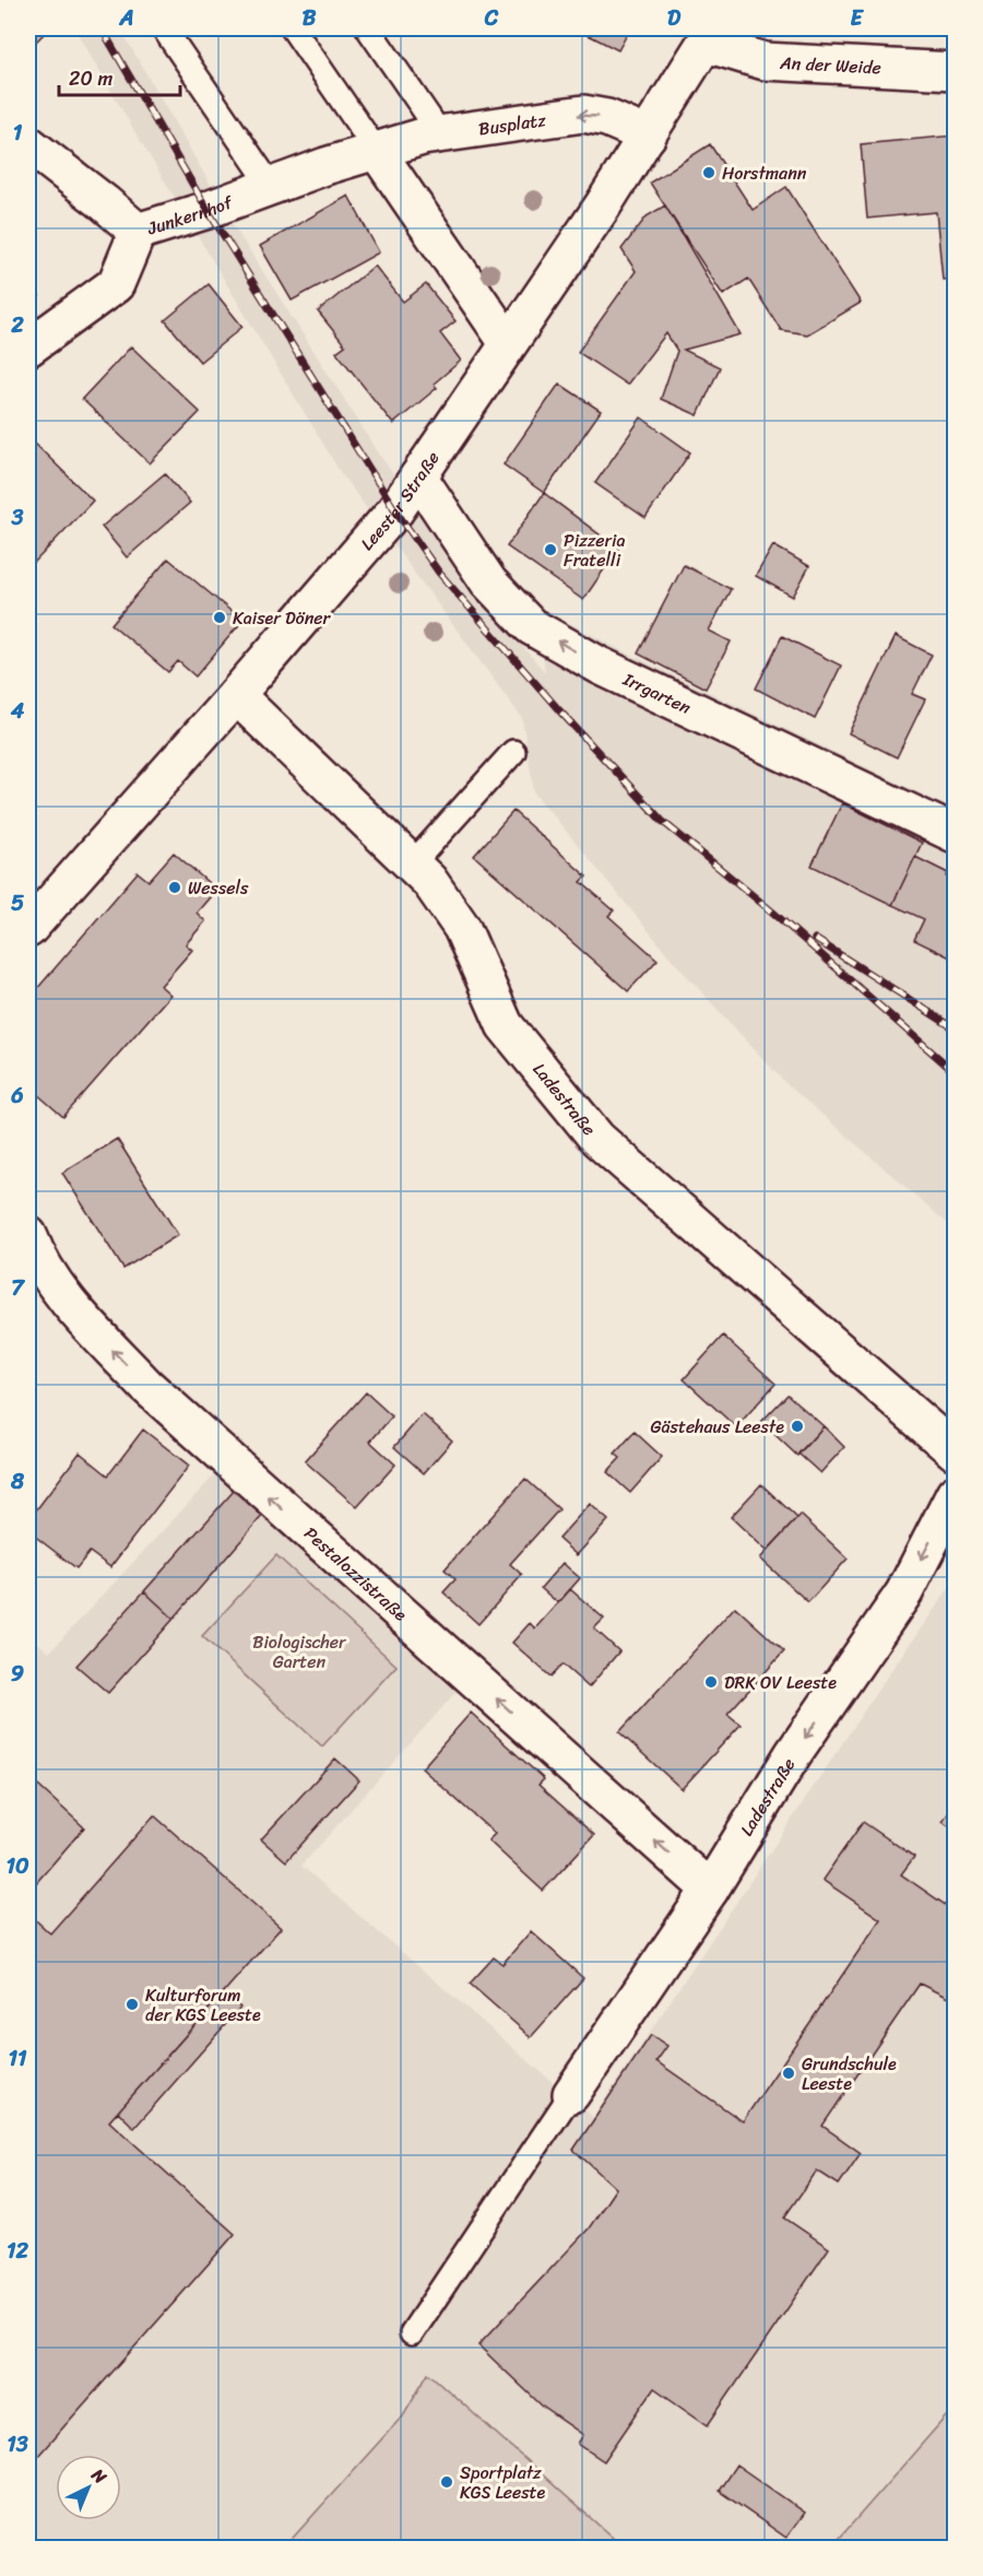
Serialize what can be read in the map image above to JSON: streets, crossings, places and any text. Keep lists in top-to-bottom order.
{
  "streets": {
    "street": [
      "An der Weide",
      "Busplatz",
      "Junkernhof",
      "Leester Straße",
      "Irrgarten",
      "Ladestraße",
      "Pestalozzistraße"
    ]
  },
  "crossings": [
    ["An der Weide", "Leester Straße"],
    ["Busplatz", "Junkernhof"],
    ["Busplatz", "Leester Straße"],
    ["Leester Straße", "Irrgarten"],
    ["Leester Straße", "Ladestraße"],
    ["Ladestraße", "Pestalozzistraße"]
  ],
  "one_way": ["Busplatz", "Irrgarten", "Pestalozzistraße"],
  "parks": ["Biologischer Garten"],
  "places": [
    "Horstmann",
    "Pizzeria Fratelli",
    "Kaiser Döner",
    "Wessels",
    "Gästehaus Leeste",
    "DRK OV Leeste",
    "Kulturforum der KGS Leeste",
    "Grundschule Leeste",
    "Sportplatz KGS Leeste"
  ],
  "scale_bar": "20 m",
  "north": "top right",
  "grid": {
    "columns": [
      "A",
      "B",
      "C",
      "D",
      "E"
    ],
    "rows": [
      "1",
      "2",
      "3",
      "4",
      "5",
      "6",
      "7",
      "8",
      "9",
      "10",
      "11",
      "12",
      "13"
    ]
  }
}
